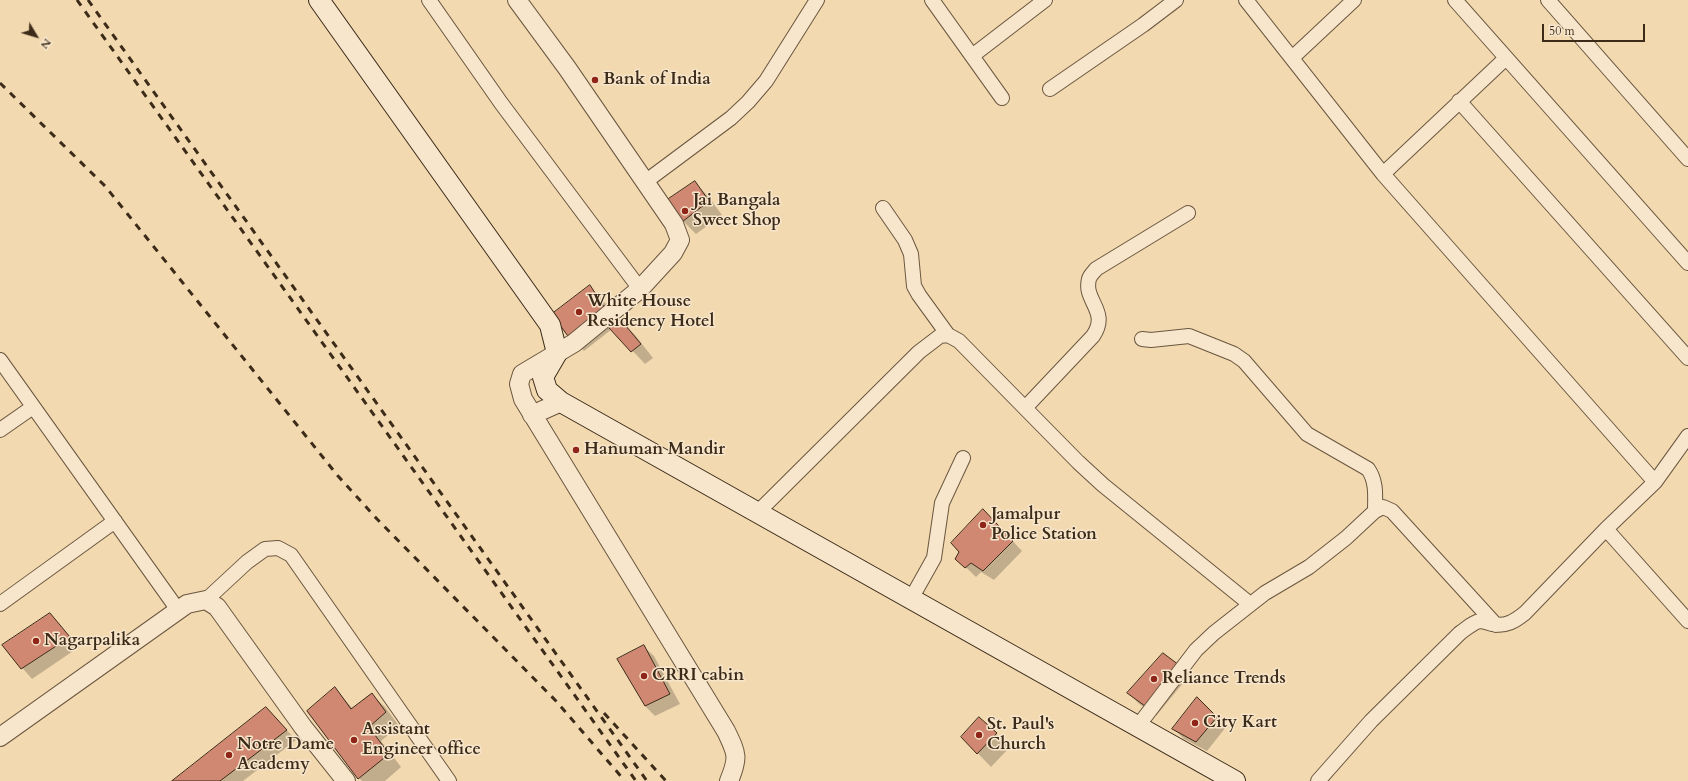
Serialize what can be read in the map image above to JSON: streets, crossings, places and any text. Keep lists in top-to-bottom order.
{
  "places": [
    "Bank of India",
    "Jai Bangala Sweet Shop",
    "White House Residency Hotel",
    "Hanuman Mandir",
    "Jamalpur Police Station",
    "Nagarpalika",
    "CRRI cabin",
    "Reliance Trends",
    "City Kart",
    "St. Paul's Church",
    "Assistant Engineer office",
    "Notre Dame Academy"
  ],
  "scale_bar": "50 m",
  "north": "bottom right"
}
